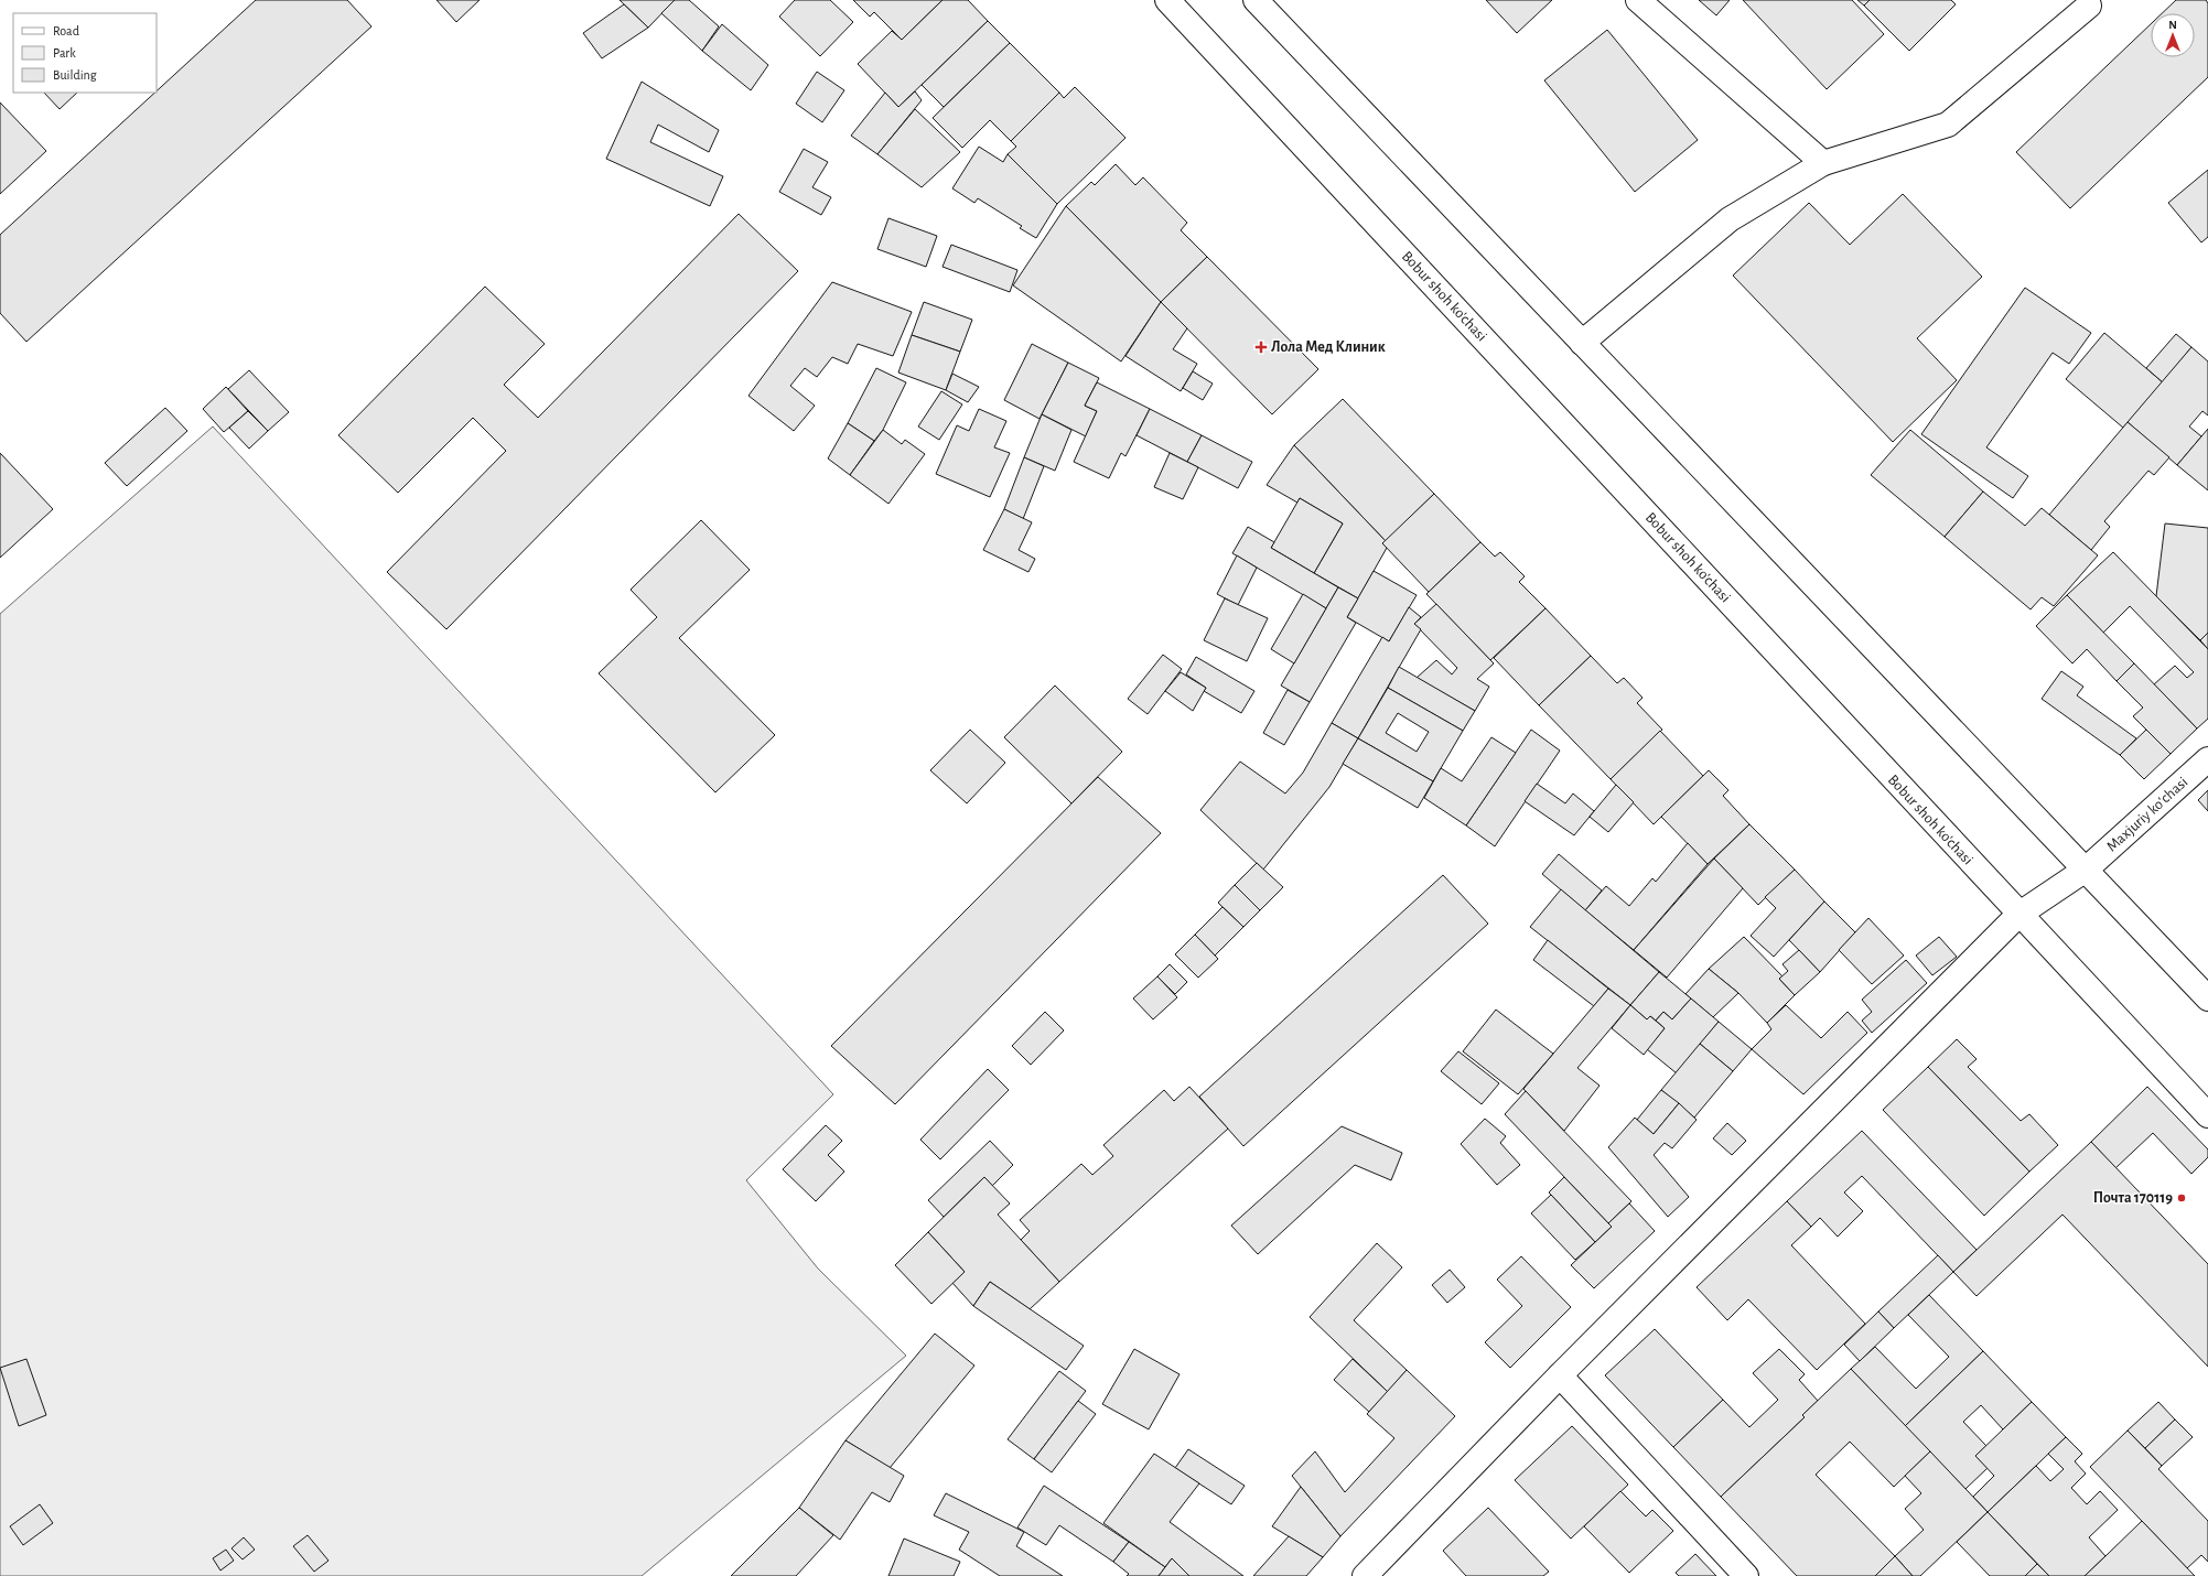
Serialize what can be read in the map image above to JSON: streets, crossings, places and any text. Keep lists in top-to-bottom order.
{
  "streets": {
    "main road": ["Bobur shoh ko'chasi", "Maxjuriy koʻchasi"]
  },
  "crossings": [
    ["Bobur shoh ko'chasi", "Maxjuriy koʻchasi"]
  ],
  "places": {
    "health": ["Лола Мед Клиник"],
    "other": ["Почта 170119"]
  },
  "legend": ["Road", "Park", "Building"],
  "north": "top"
}
